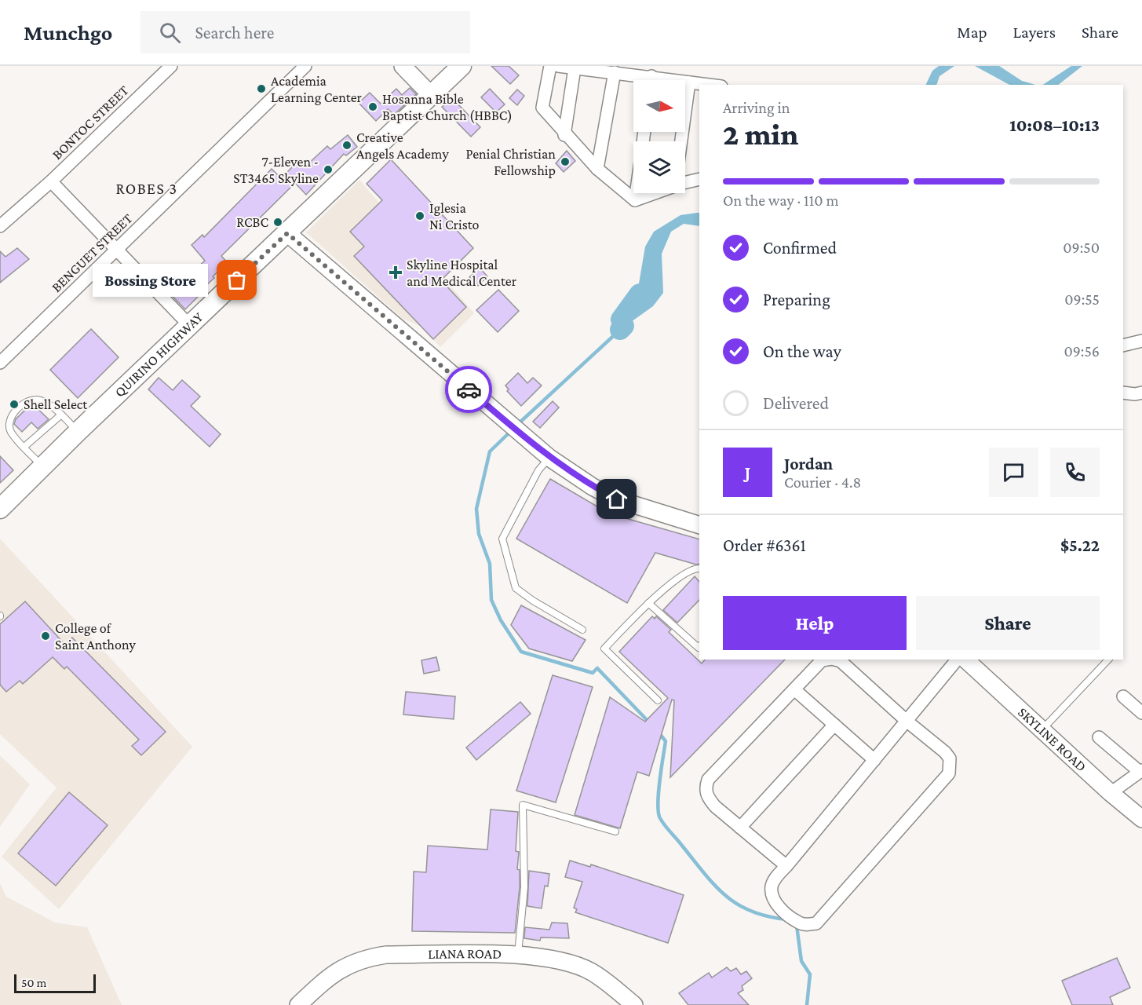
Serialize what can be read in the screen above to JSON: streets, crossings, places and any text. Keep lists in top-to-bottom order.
{
  "streets": {
    "main road": ["QUIRINO HIGHWAY", "SKYLINE ROAD", "LIANA ROAD"],
    "street": ["BONTOC STREET", "BENGUET STREET"]
  },
  "crossings": [
    ["BONTOC STREET", "BENGUET STREET"],
    ["BONTOC STREET", "QUIRINO HIGHWAY"]
  ],
  "districts": ["ROBES 3"],
  "places": {
    "other": [
      "Academia Learning Center",
      "Hosanna Bible Baptist Church (HBBC)",
      "Creative Angels Academy",
      "Penial Christian Fellowship",
      "7-Eleven - ST3465 Skyline",
      "Iglesia Ni Cristo",
      "RCBC",
      "Bossing Store",
      "Shell Select",
      "College of Saint Anthony"
    ],
    "health": ["Skyline Hospital and Medical Center"]
  },
  "scale_bar": "50 m",
  "north": "right",
  "page": {
    "header": "Munchgo",
    "search": "Search here",
    "nav": ["Map", "Layers", "Share"],
    "heading": ["2 min", "Arriving in", "10:08–10:13"],
    "panel": [
      "Jordan",
      "Courier · 4.8",
      "Order #6361",
      "$5.22"
    ],
    "bar": "On the way · 110 m",
    "list": [
      ["Confirmed", "09:50"],
      ["Preparing", "09:55"],
      ["On the way", "09:56"],
      "Delivered"
    ],
    "bubble": "Bossing Store",
    "round": "J",
    "buttons": ["Help", "Share"],
    "scale": "50 m"
  }
}
